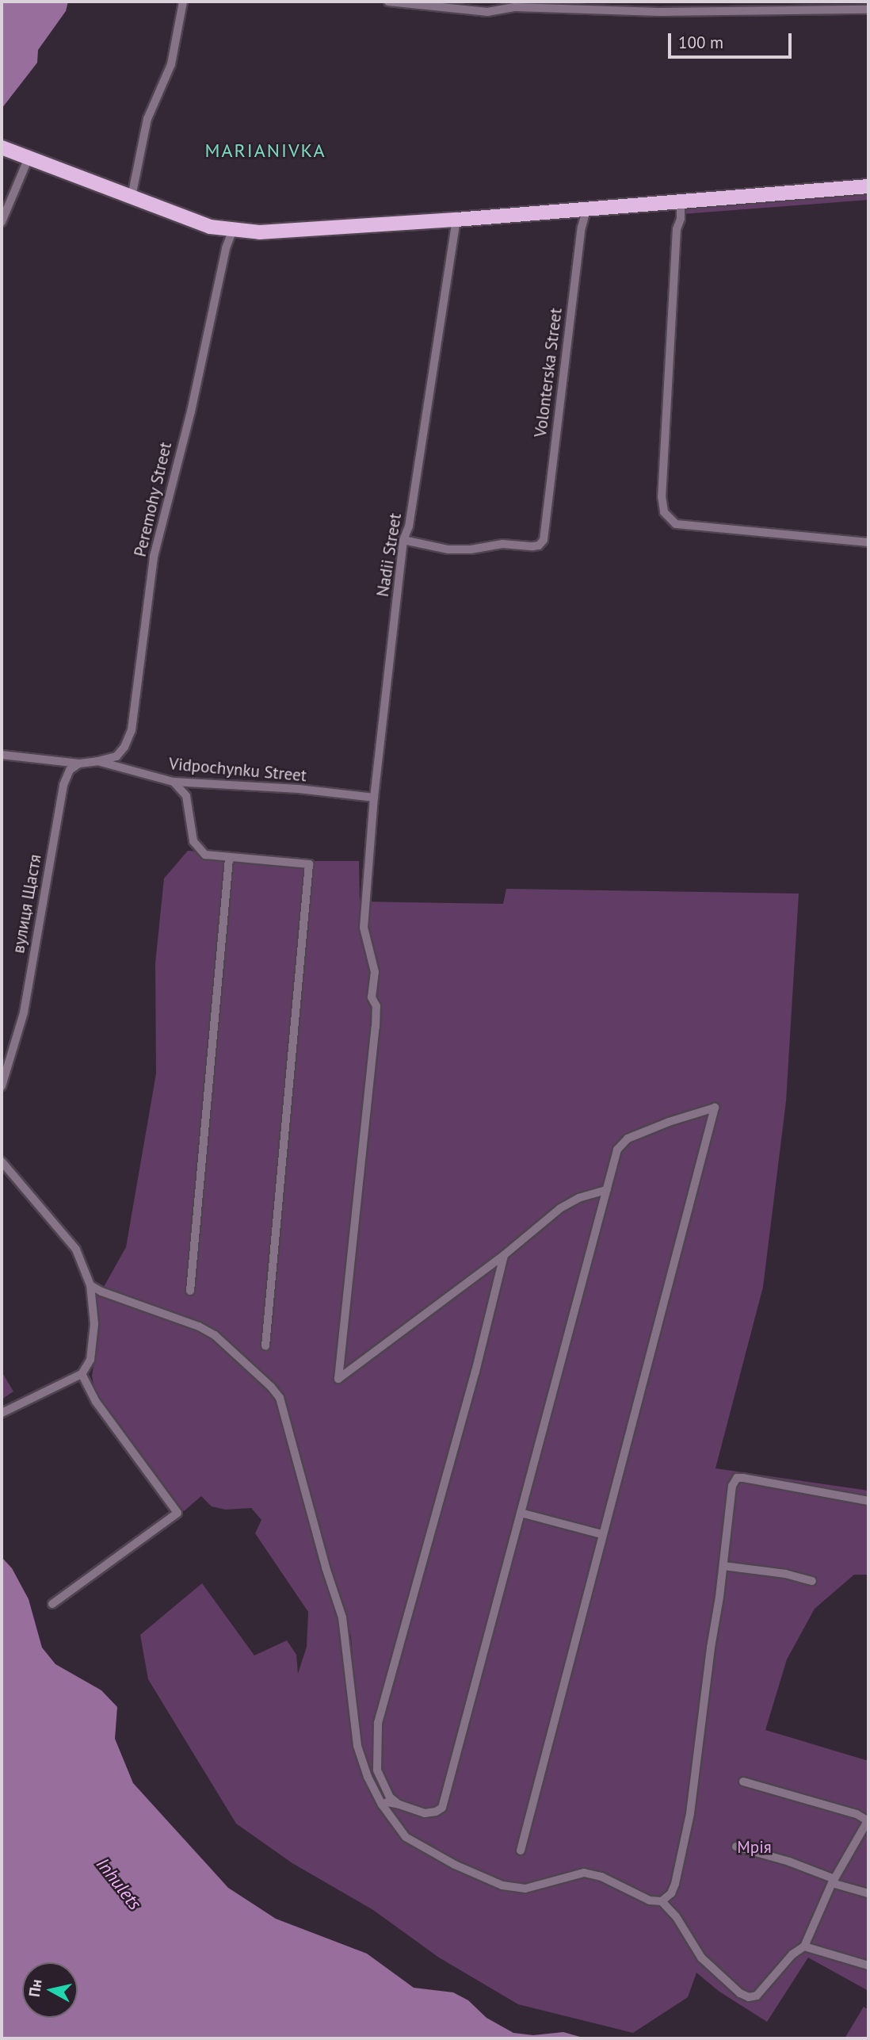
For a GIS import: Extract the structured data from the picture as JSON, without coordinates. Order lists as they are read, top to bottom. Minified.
{"streets":{"street":["Volonterska Street","Peremohy Street","Nadii Street","Vidpochynku Street","вулиця Щастя"]},"crossings":[["Volonterska Street","Nadii Street"],["Peremohy Street","Vidpochynku Street"],["Nadii Street","Vidpochynku Street"],["Vidpochynku Street","вулиця Щастя"]],"districts":["MARIANIVKA"],"water":["Inhulets"],"parks":["Мрія"],"scale_bar":"100 m","north":"left"}
